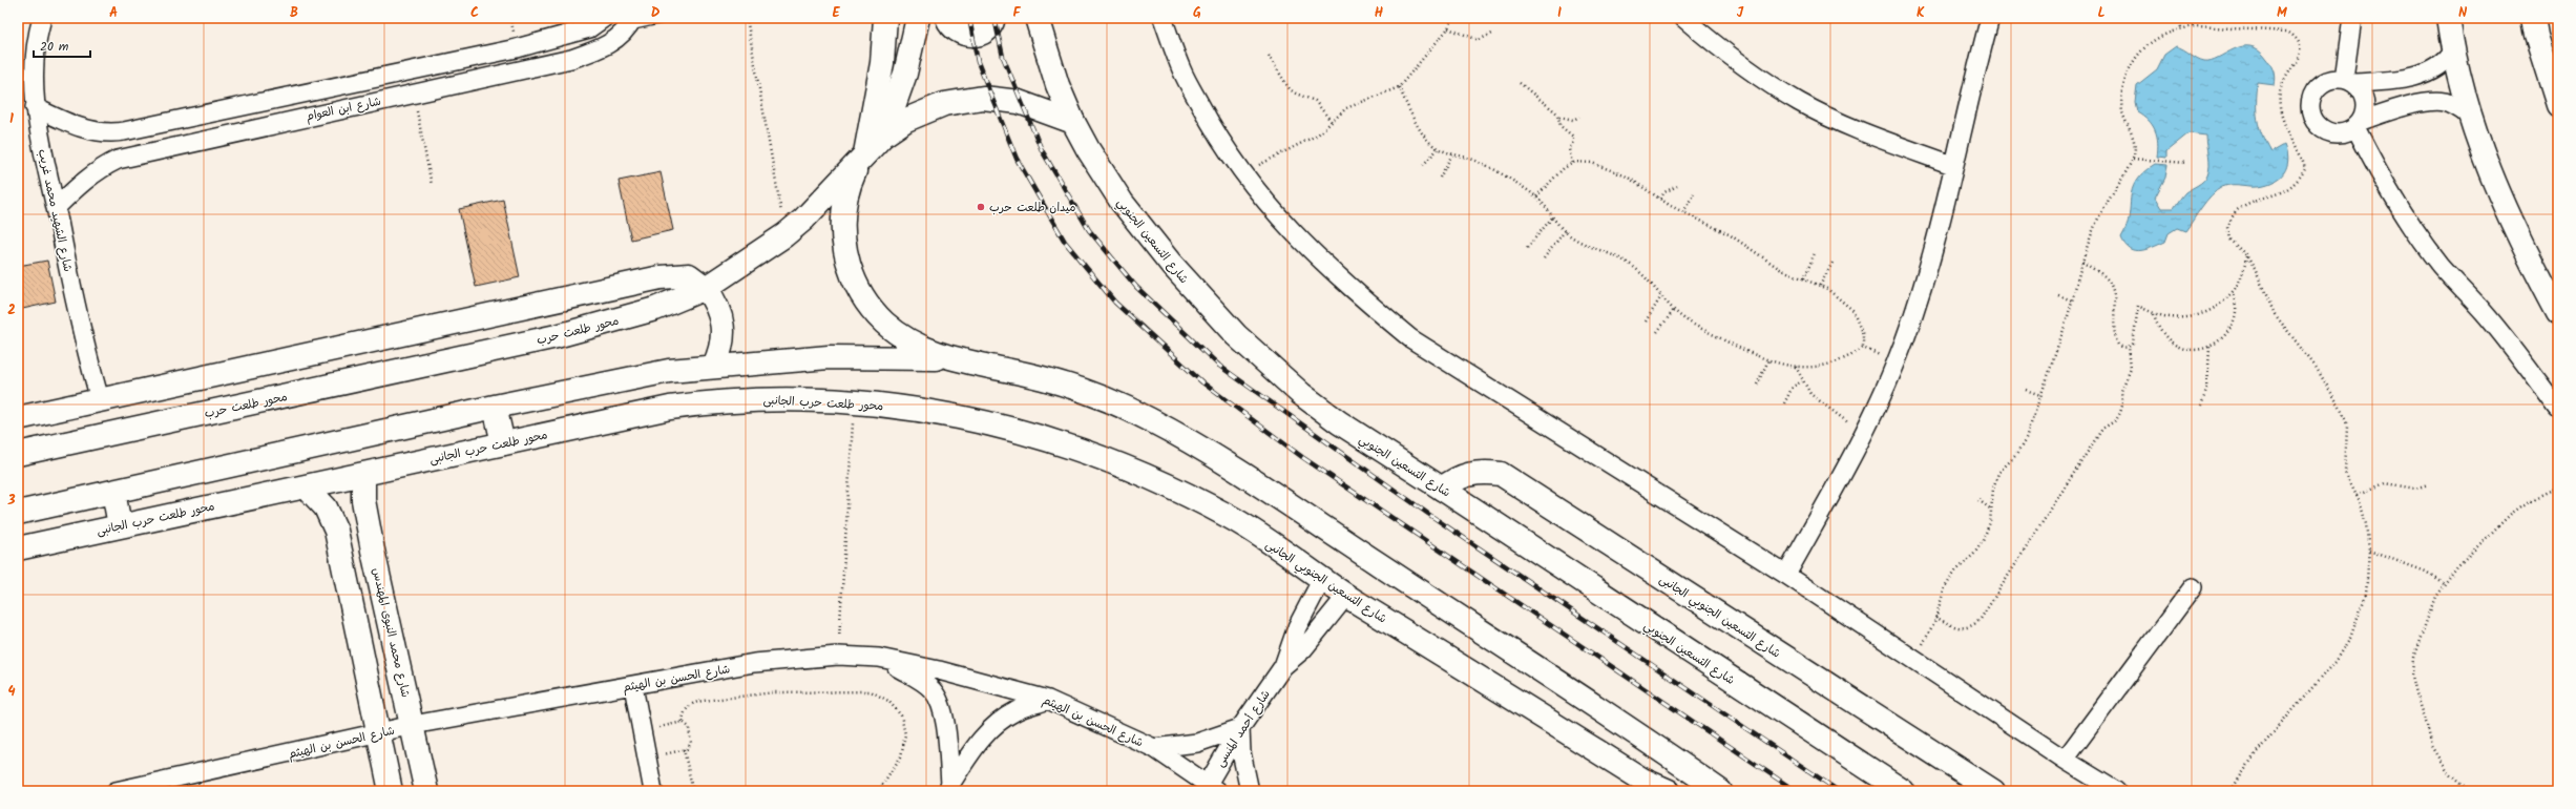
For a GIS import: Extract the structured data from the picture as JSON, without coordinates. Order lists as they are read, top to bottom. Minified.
{"streets":{"main road":["شارع التسعين الجنوبي","محور طلعت حرب","محور طلعت حرب الجانبى","شارع التسعين الجنوبي الجانبى","شارع محمد النبوى المهندس"],"street":["شارع ابن العوام","شارع الشهيد محمد غريب","شارع الحسن بن الهيثم","شارع أحمد المنسى"]},"crossings":[["شارع ابن العوام","شارع الشهيد محمد غريب"],["شارع التسعين الجنوبي","محور طلعت حرب"],["شارع التسعين الجنوبي","شارع التسعين الجنوبي الجانبى"],["محور طلعت حرب الجانبى","شارع التسعين الجنوبي الجانبى"],["محور طلعت حرب الجانبى","شارع محمد النبوى المهندس"],["شارع التسعين الجنوبي الجانبى","شارع أحمد المنسى"],["شارع محمد النبوى المهندس","شارع الحسن بن الهيثم"],["شارع الحسن بن الهيثم","شارع أحمد المنسى"]],"places":["ميدان طلعت حرب"],"scale_bar":"20 m","grid":{"columns":["A","B","C","D","E","F","G","H","I","J","K","L","M","N"],"rows":["1","2","3","4"]}}
